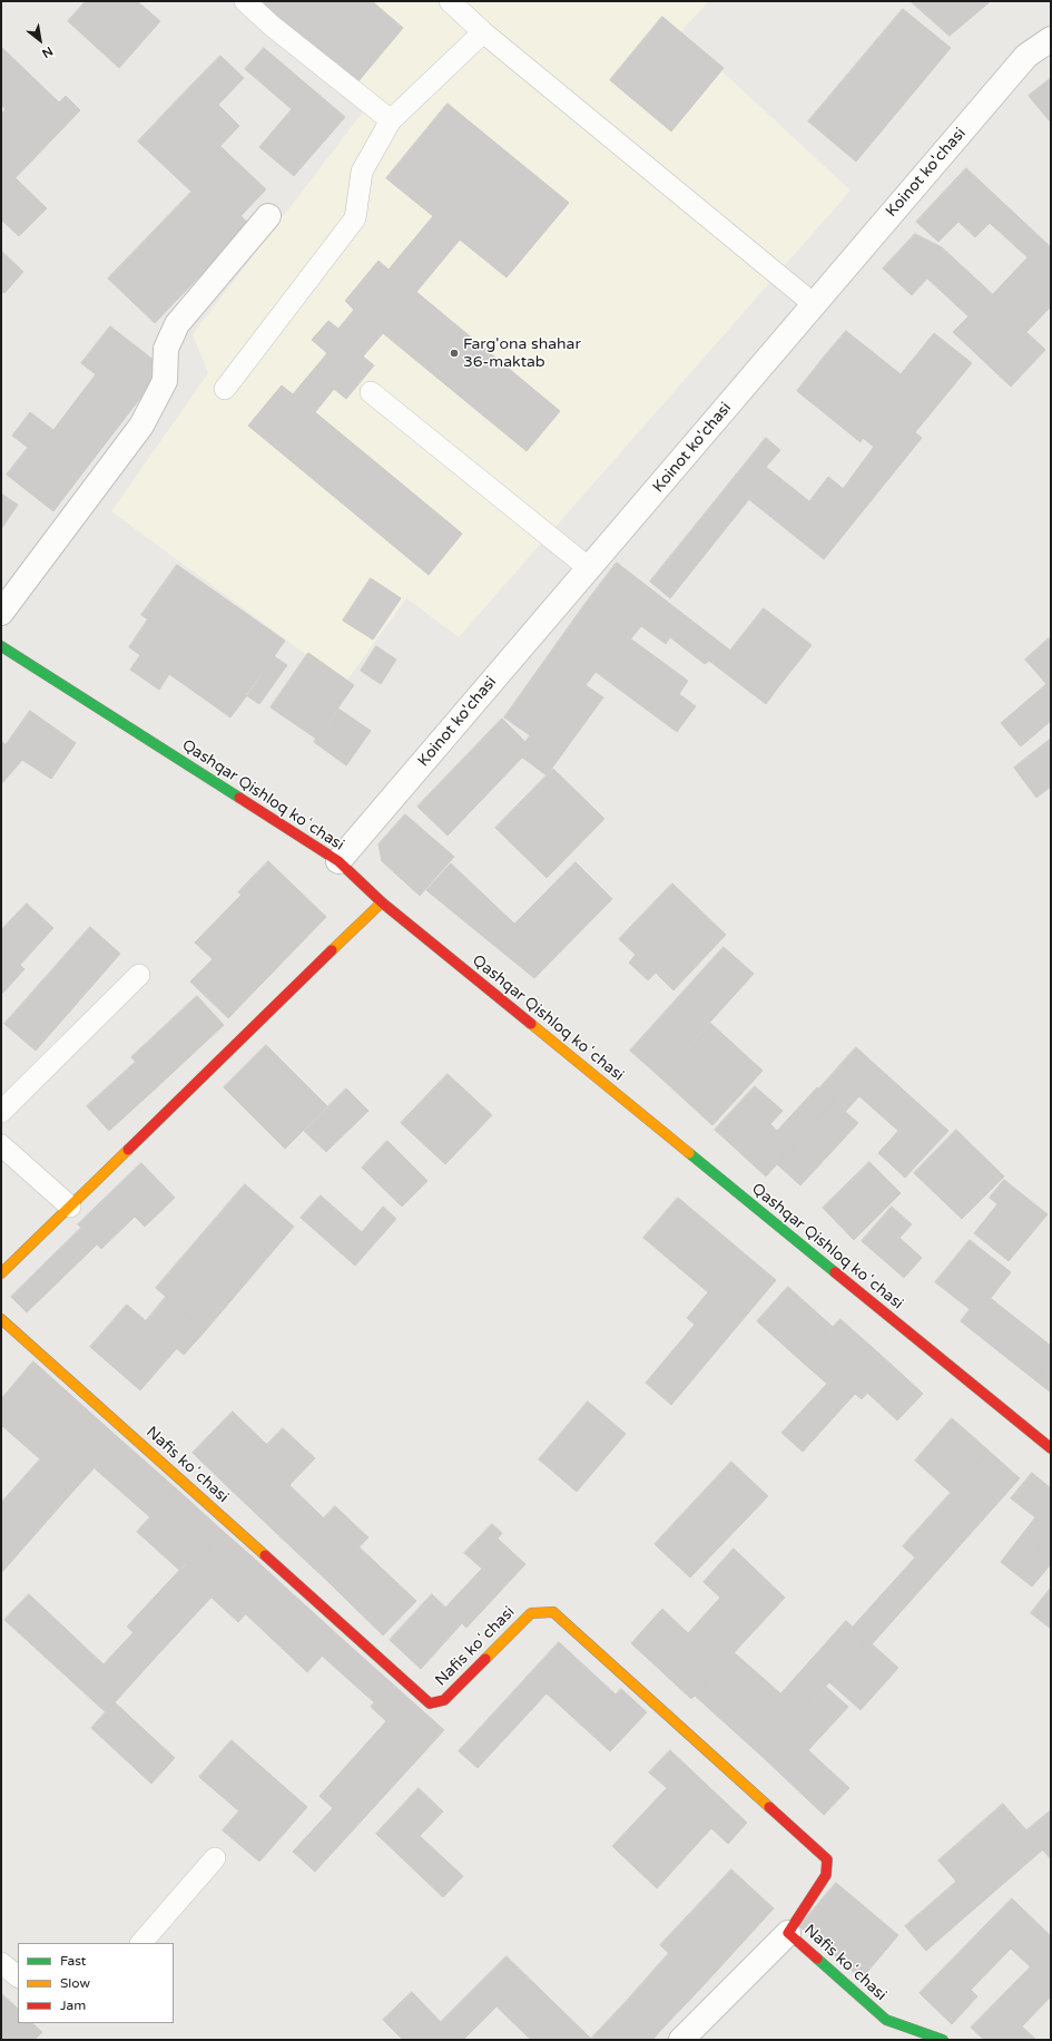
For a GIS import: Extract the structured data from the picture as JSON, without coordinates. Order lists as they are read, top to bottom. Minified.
{"streets":{"street":["Koinot ko'chasi","Qashqar Qishloq koʻchasi","Nafis koʻchasi"]},"crossings":[["Koinot ko'chasi","Qashqar Qishloq koʻchasi"]],"places":["Farg'ona shahar 36-maktab"],"legend":["Fast","Slow","Jam"],"north":"bottom right"}
